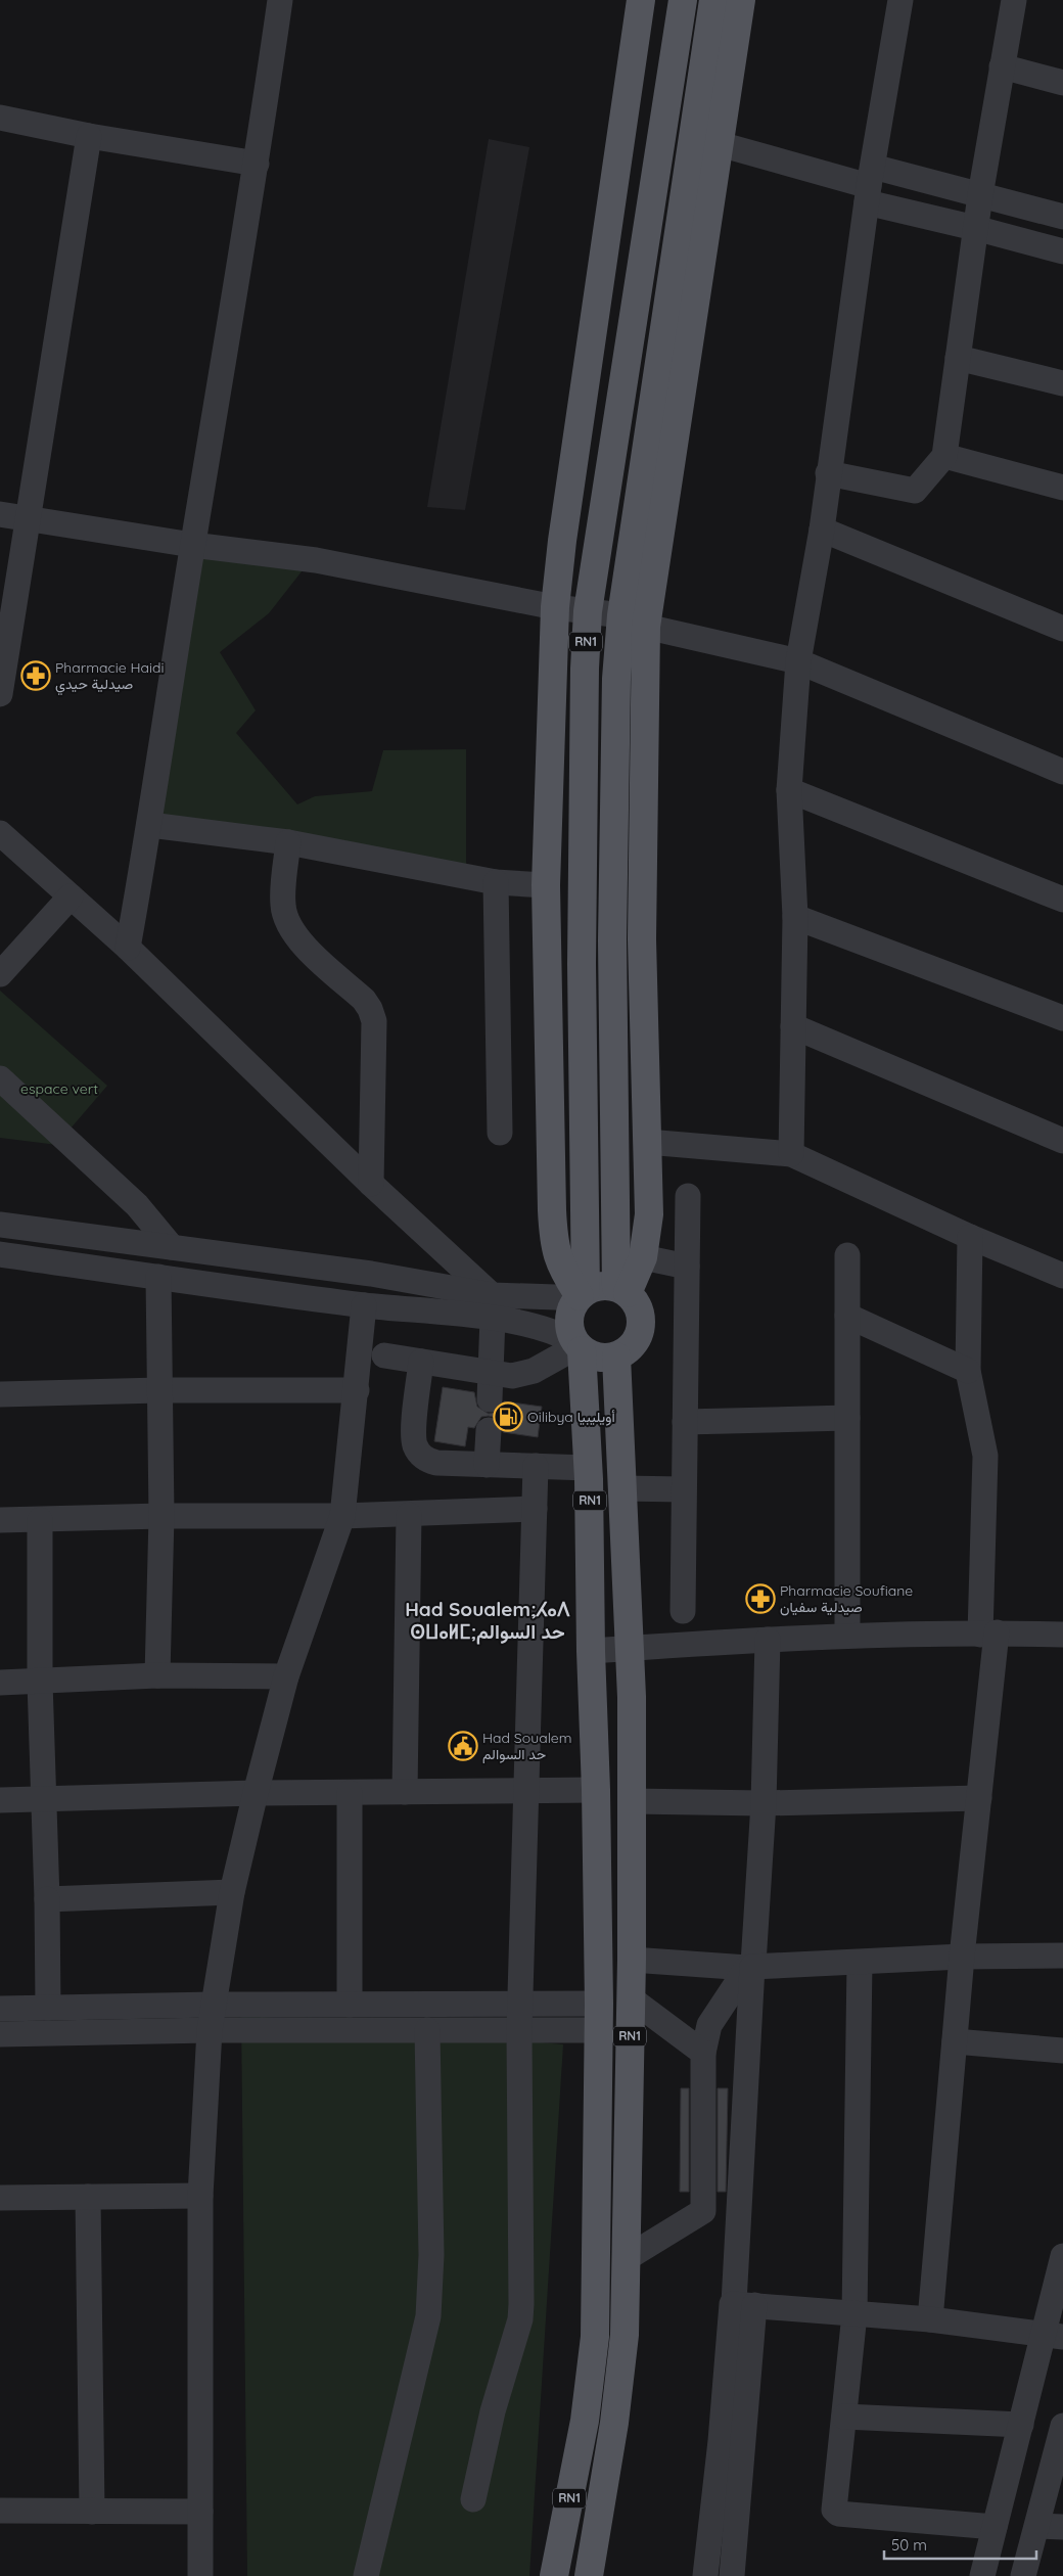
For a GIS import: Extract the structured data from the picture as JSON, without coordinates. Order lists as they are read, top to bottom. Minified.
{"streets":{"main road":["RN1"]},"districts":["Had Soualem;ⵃⴰⴷ ⵙⵡⴰⵍⵎ;حد السوالم"],"parks":["espace vert"],"places":{"pharmacy":["Pharmacie Haidi صيدلية حيدي","Pharmacie Soufiane صيدلية سفيان"],"fuel station":["Oilibya أويليبيا"],"public building":["Had Soualem حد السوالم"]},"scale_bar":"50 m"}
